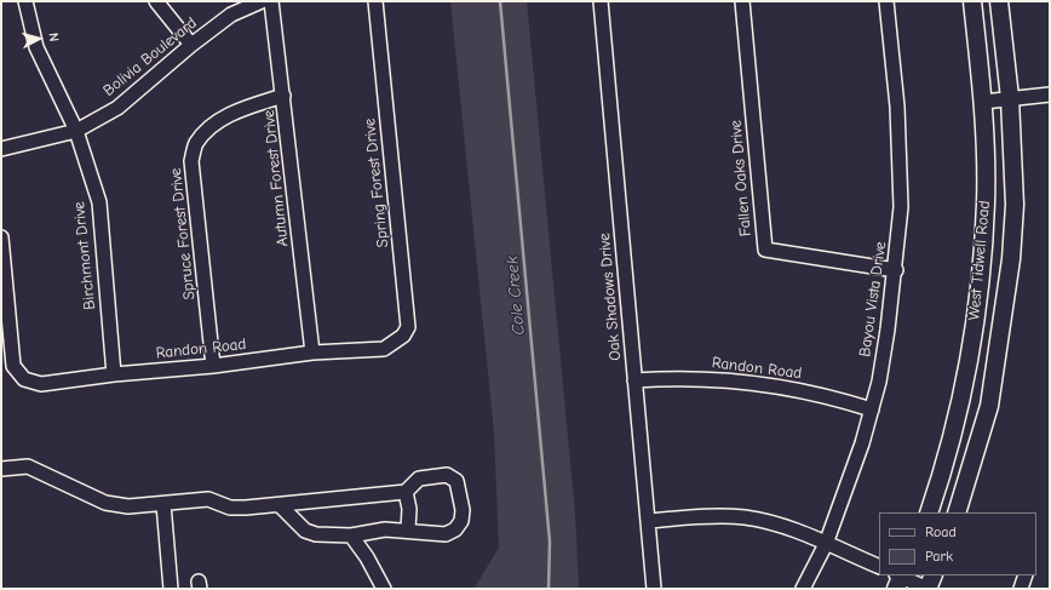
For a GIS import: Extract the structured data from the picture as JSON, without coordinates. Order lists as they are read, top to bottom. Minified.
{"streets":{"main road":["West Tidwell Road"],"street":["Bolivia Boulevard","Autumn Forest Drive","Fallen Oaks Drive","Spring Forest Drive","Spruce Forest Drive","Birchmont Drive","Oak Shadows Drive","Bayou Vista Drive","Randon Road"]},"crossings":[["Bolivia Boulevard","Birchmont Drive"],["Autumn Forest Drive","Spruce Forest Drive"],["Autumn Forest Drive","Randon Road"],["Fallen Oaks Drive","Bayou Vista Drive"],["Spring Forest Drive","Randon Road"],["Spruce Forest Drive","Randon Road"],["Birchmont Drive","Randon Road"],["Oak Shadows Drive","Randon Road"],["Bayou Vista Drive","Randon Road"]],"water":["Cole Creek"],"legend":["Road","Park"],"north":"right"}
